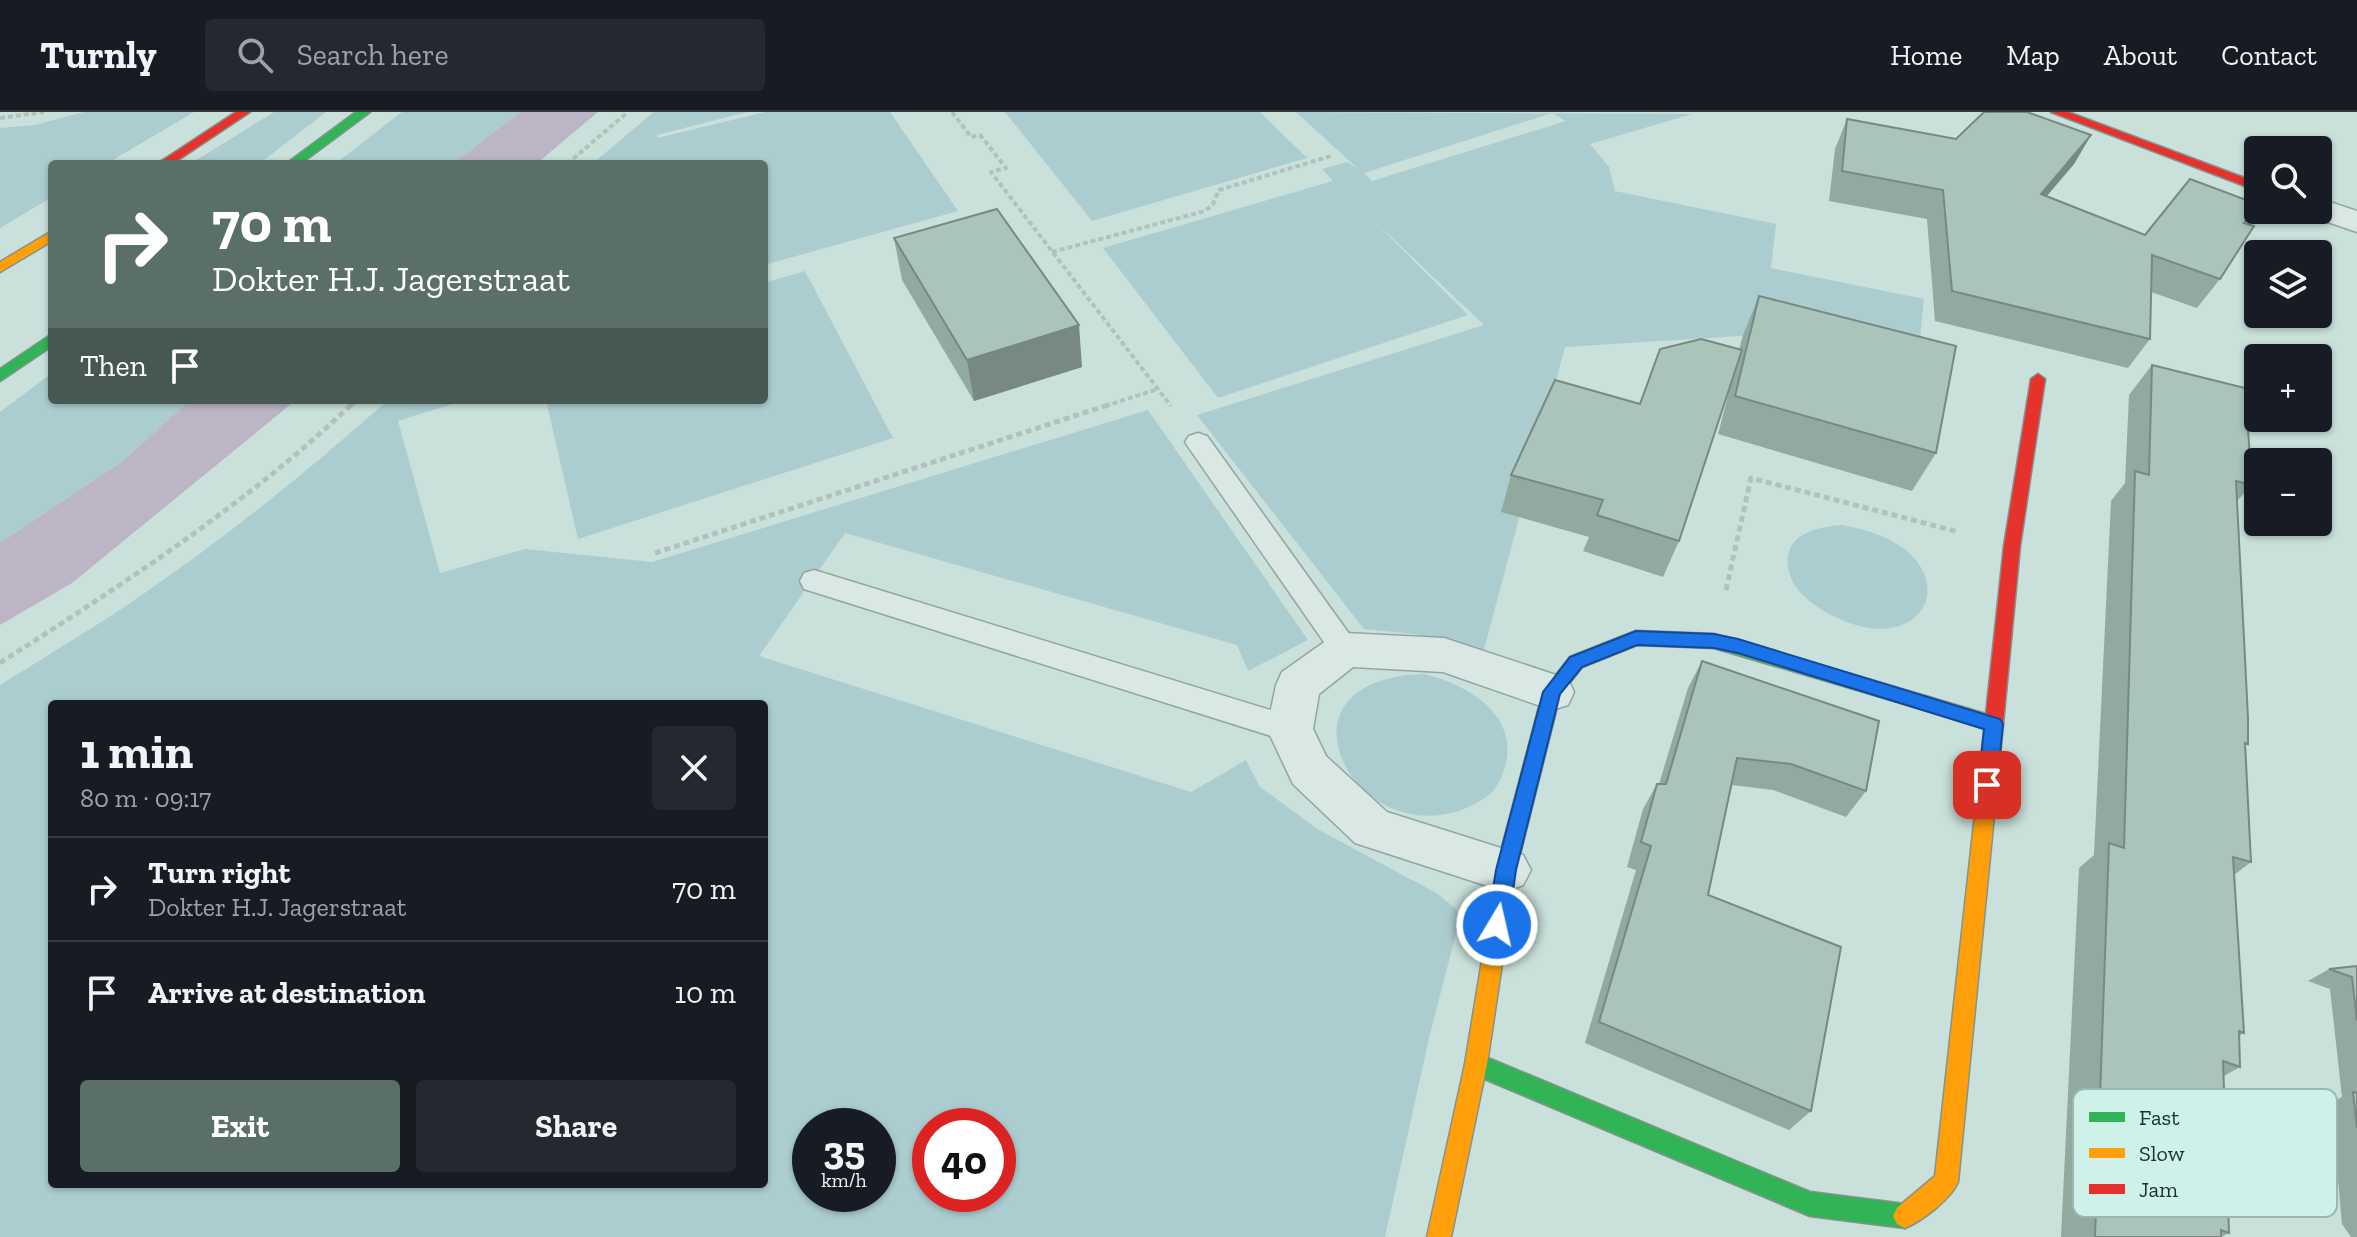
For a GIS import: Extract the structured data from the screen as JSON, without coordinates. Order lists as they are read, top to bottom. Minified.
{"legend":["Fast","Slow","Jam"],"page":{"header":"Turnly","search":"Search here","nav":["Home","Map","About","Contact"],"map_buttons":["+","−"],"turn":["70 m","Dokter H.J. Jagerstraat"],"then":"Then","heading":["1 min","80 m · 09:17"],"list":[{"name":"Turn right","note":"Dokter H.J. Jagerstraat","value":"70 m"},{"name":"Arrive at destination","value":"10 m"}],"buttons":["Exit","Share"],"speed":"35 km/h","limit":"40"}}
